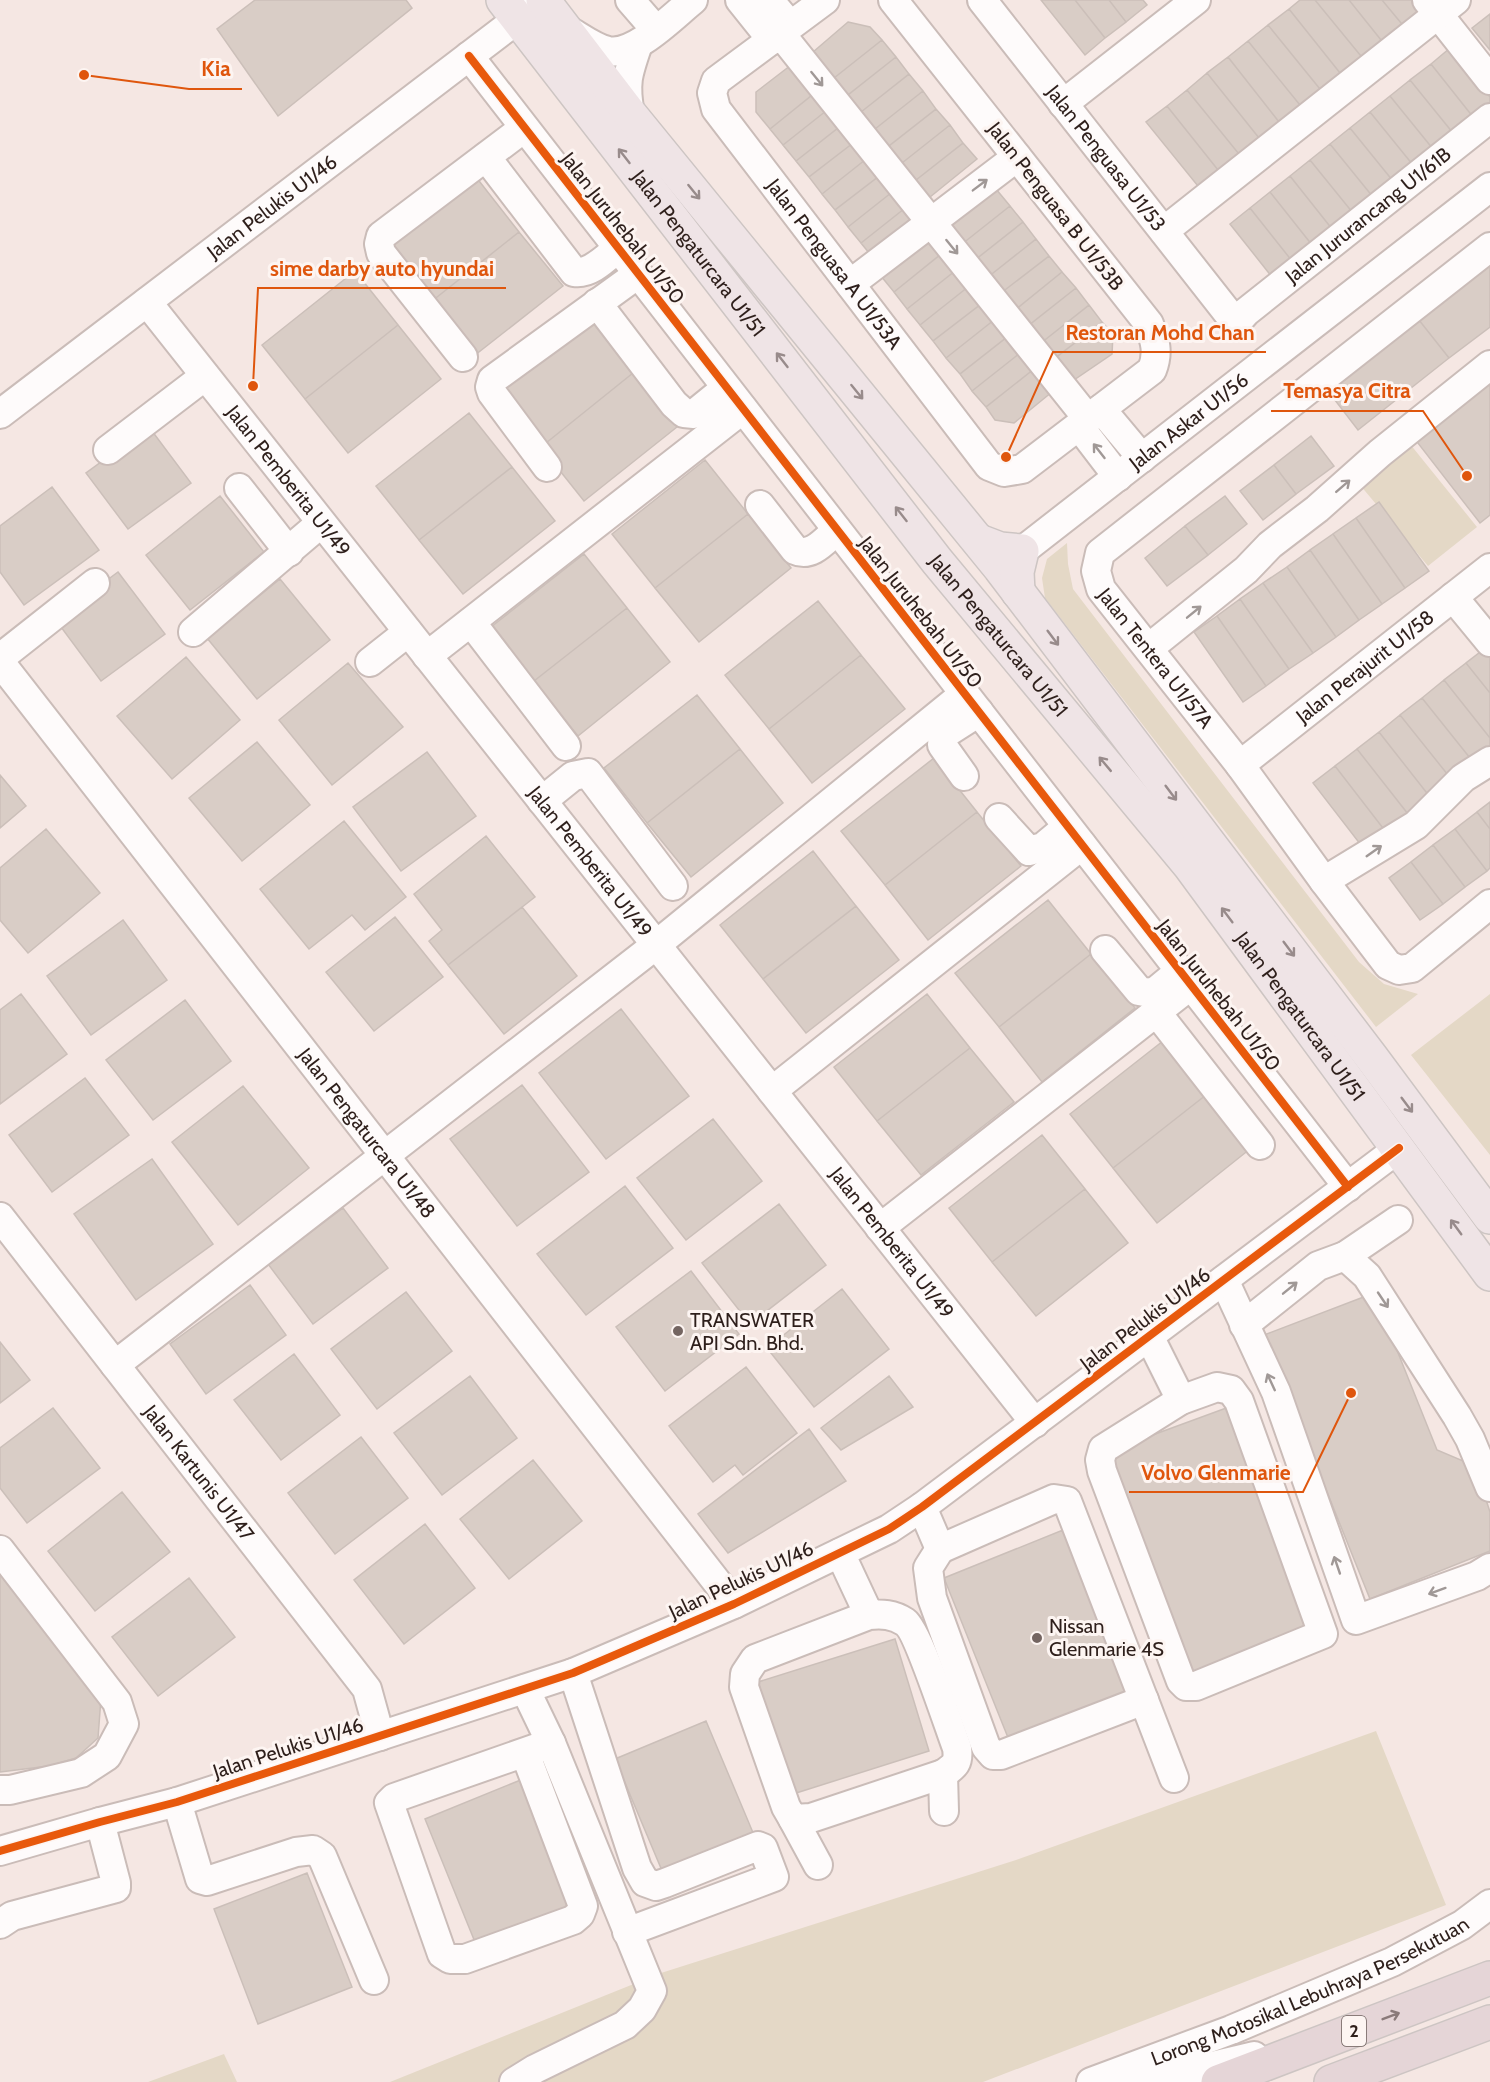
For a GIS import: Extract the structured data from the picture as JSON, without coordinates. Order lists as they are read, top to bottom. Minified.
{"streets":{"highway":["2"],"main road":["Jalan Pengaturcara U1/51"],"street":["Jalan Penguasa U1/53","Jalan Penguasa B U1/53B","Jalan Pelukis U1/46","Jalan Jururancang U1/61B","Jalan Juruhebah U1/50","Jalan Penguasa A U1/53A","Jalan Askar U1/56","Jalan Pemberita U1/49","Jalan Tentera U1/57A","Jalan Perajurit U1/58","Jalan Pengaturcara U1/48","Jalan Kartunis U1/47","Lorong Motosikal Lebuhraya Persekutuan"]},"crossings":[["Jalan Penguasa U1/53","Jalan Jururancang U1/61B"],["Jalan Penguasa B U1/53B","Jalan Penguasa A U1/53A"],["Jalan Pelukis U1/46","Jalan Juruhebah U1/50"],["Jalan Pelukis U1/46","Jalan Pengaturcara U1/51"],["Jalan Pelukis U1/46","Jalan Pemberita U1/49"],["Jalan Pelukis U1/46","Jalan Pengaturcara U1/48"],["Jalan Pelukis U1/46","Jalan Kartunis U1/47"],["Jalan Pengaturcara U1/51","Jalan Askar U1/56"],["Jalan Tentera U1/57A","Jalan Perajurit U1/58"],["Lorong Motosikal Lebuhraya Persekutuan","2"]],"places":["Kia","sime darby auto hyundai","Restoran Mohd Chan","Temasya Citra","TRANSWATER API Sdn. Bhd.","Volvo Glenmarie","Nissan Glenmarie 4S"]}
